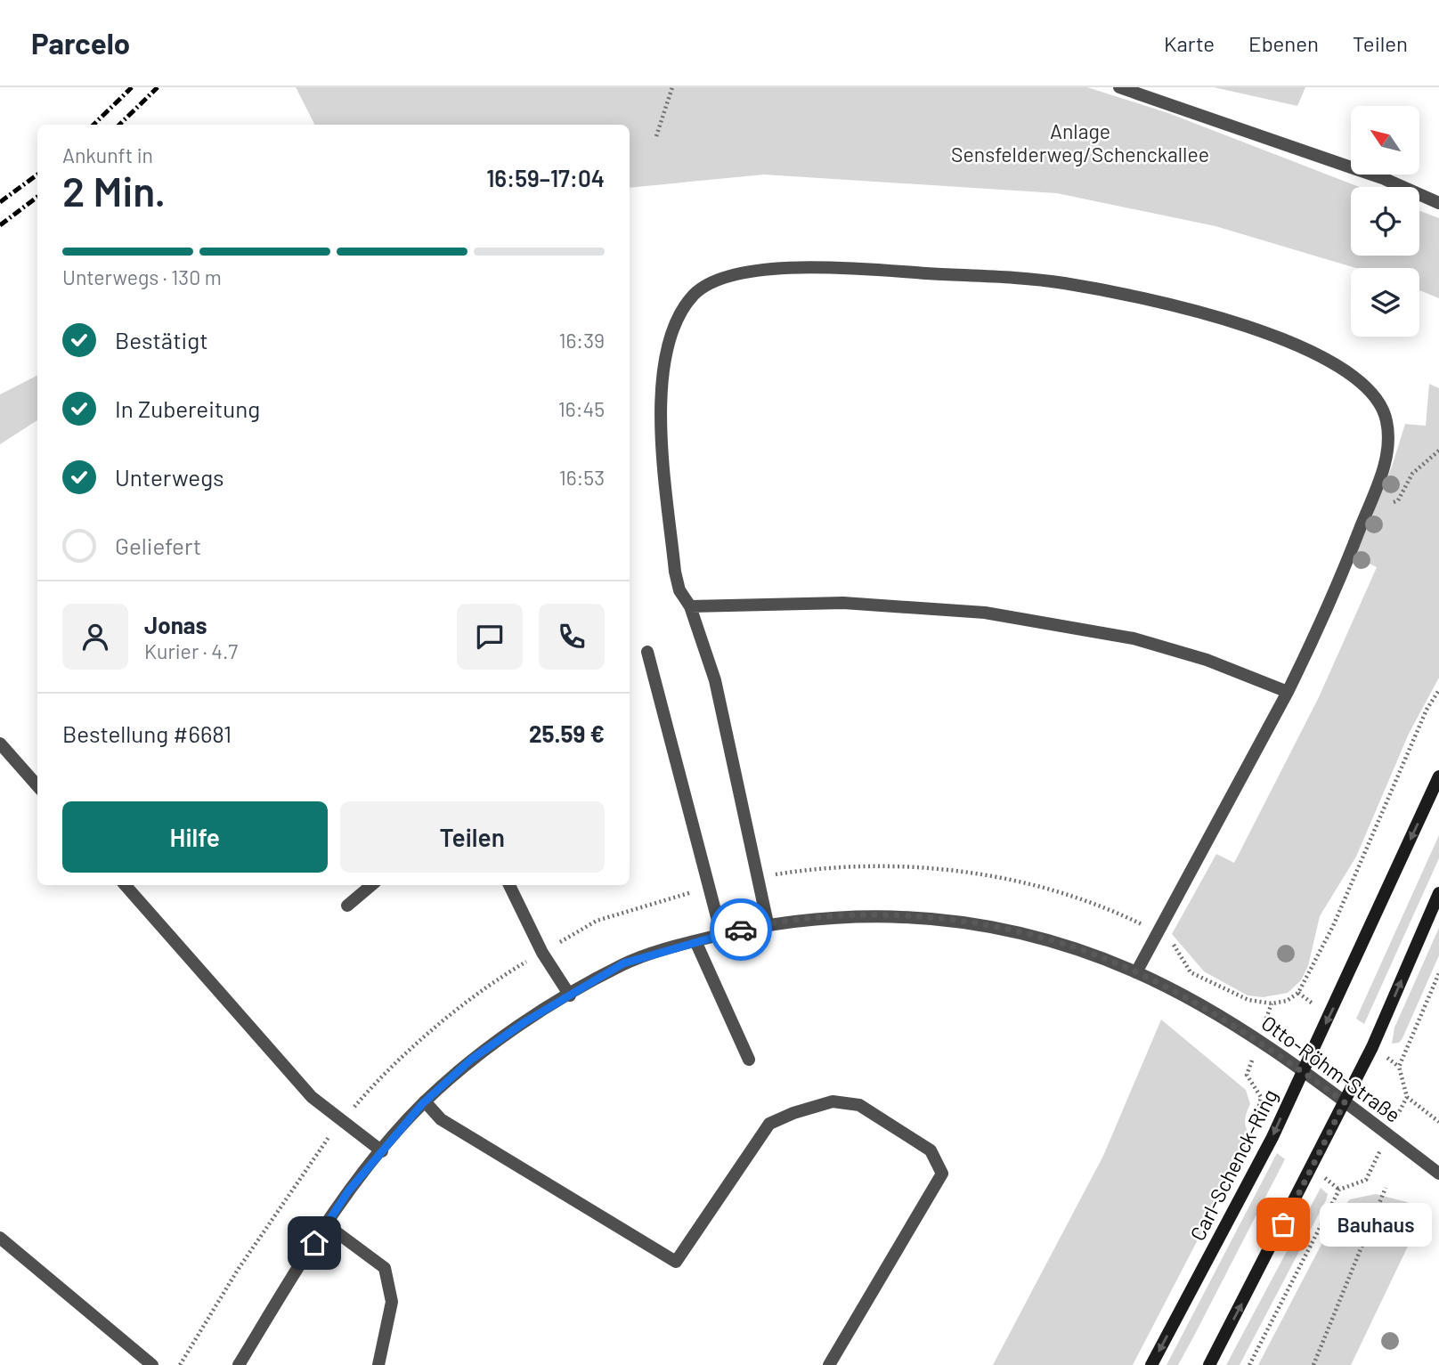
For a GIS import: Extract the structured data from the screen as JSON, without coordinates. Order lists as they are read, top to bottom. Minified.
{"streets":{"main road":["Carl-Schenck-Ring"],"street":["Otto-Röhm-Straße"]},"crossings":[["Otto-Röhm-Straße","Carl-Schenck-Ring"]],"parks":["Anlage Sensfelderweg/Schenckallee"],"places":["Bauhaus"],"north":"top left","page":{"header":"Parcelo","nav":["Karte","Ebenen","Teilen"],"heading":["2 Min.","Ankunft in","16:59–17:04"],"panel":["Jonas","Kurier · 4.7","Bestellung #6681","25.59 €"],"bar":"Unterwegs · 130 m","list":[["Bestätigt","16:39"],["In Zubereitung","16:45"],["Unterwegs","16:53"],"Geliefert"],"buttons":["Hilfe","Teilen"],"bubble":"Bauhaus"}}
